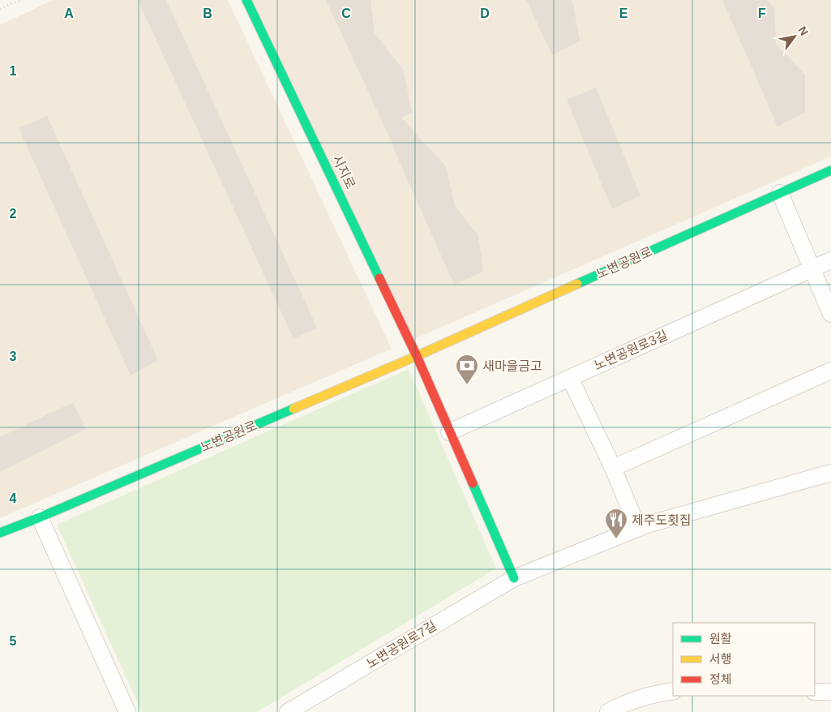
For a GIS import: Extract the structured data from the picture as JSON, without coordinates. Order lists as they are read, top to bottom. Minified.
{"streets":{"street":["시지로","노변공원로","노변공원로3길","노변공원로7길"]},"crossings":[["시지로","노변공원로"]],"places":{"bank":["새마을금고"],"restaurant":["제주도횟집"]},"legend":["원활","서행","정체"],"north":"top right","grid":{"columns":["A","B","C","D","E","F"],"rows":["1","2","3","4","5"]}}
